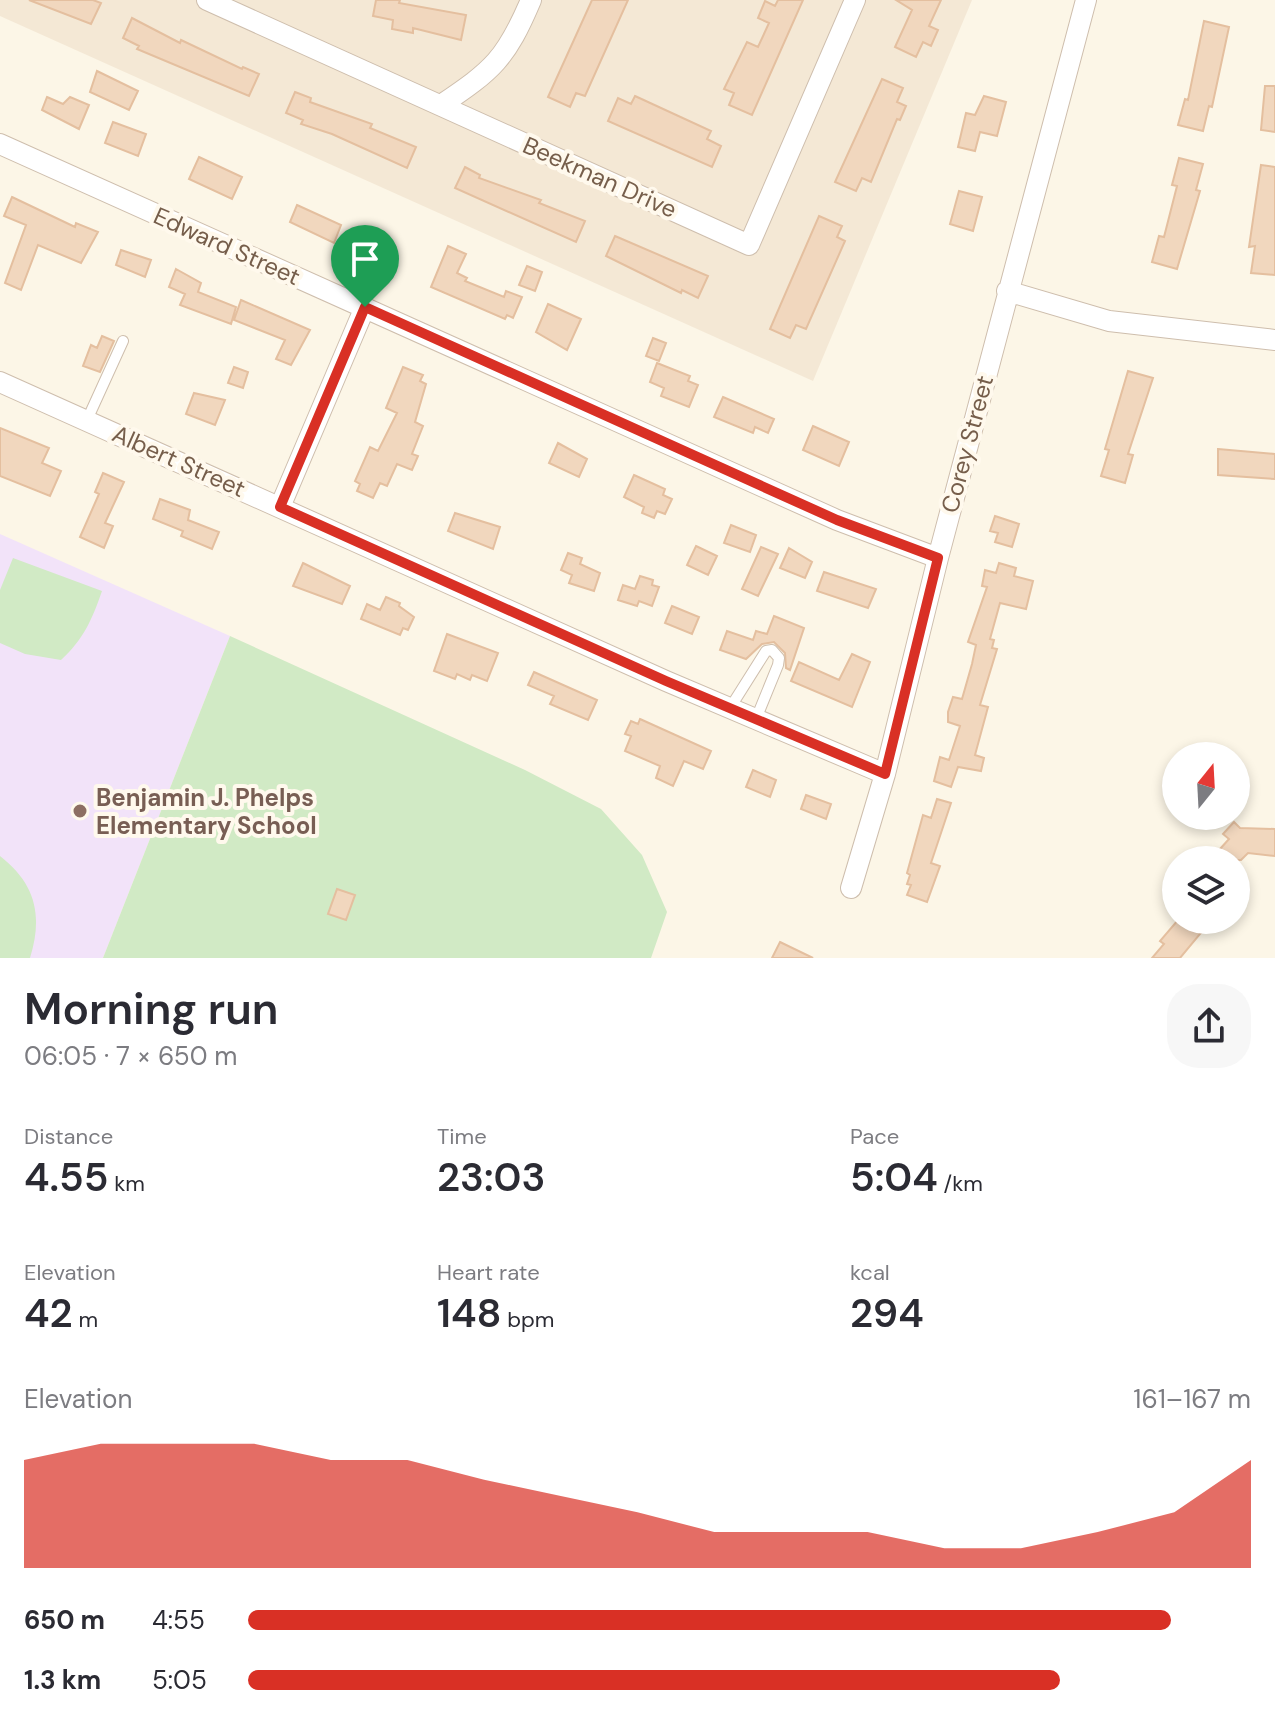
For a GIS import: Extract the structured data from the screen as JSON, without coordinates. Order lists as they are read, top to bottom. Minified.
{"streets":{"street":["Beekman Drive","Edward Street","Corey Street","Albert Street"]},"crossings":[["Edward Street","Corey Street"],["Corey Street","Albert Street"]],"places":["Benjamin J. Phelps Elementary School"],"north":"top","page":{"heading":["Morning run","06:05 · 7 × 650 m"],"stats":[["Distance","4.55 km"],["Time","23:03"],["Pace","5:04 /km"],["Elevation","42 m"],["Heart rate","148 bpm"],["kcal","294"]],"chart":["Elevation","161–167 m"],"list":[{"name":"650 m","note":"4:55"},{"name":"1.3 km","note":"5:05"}]}}
